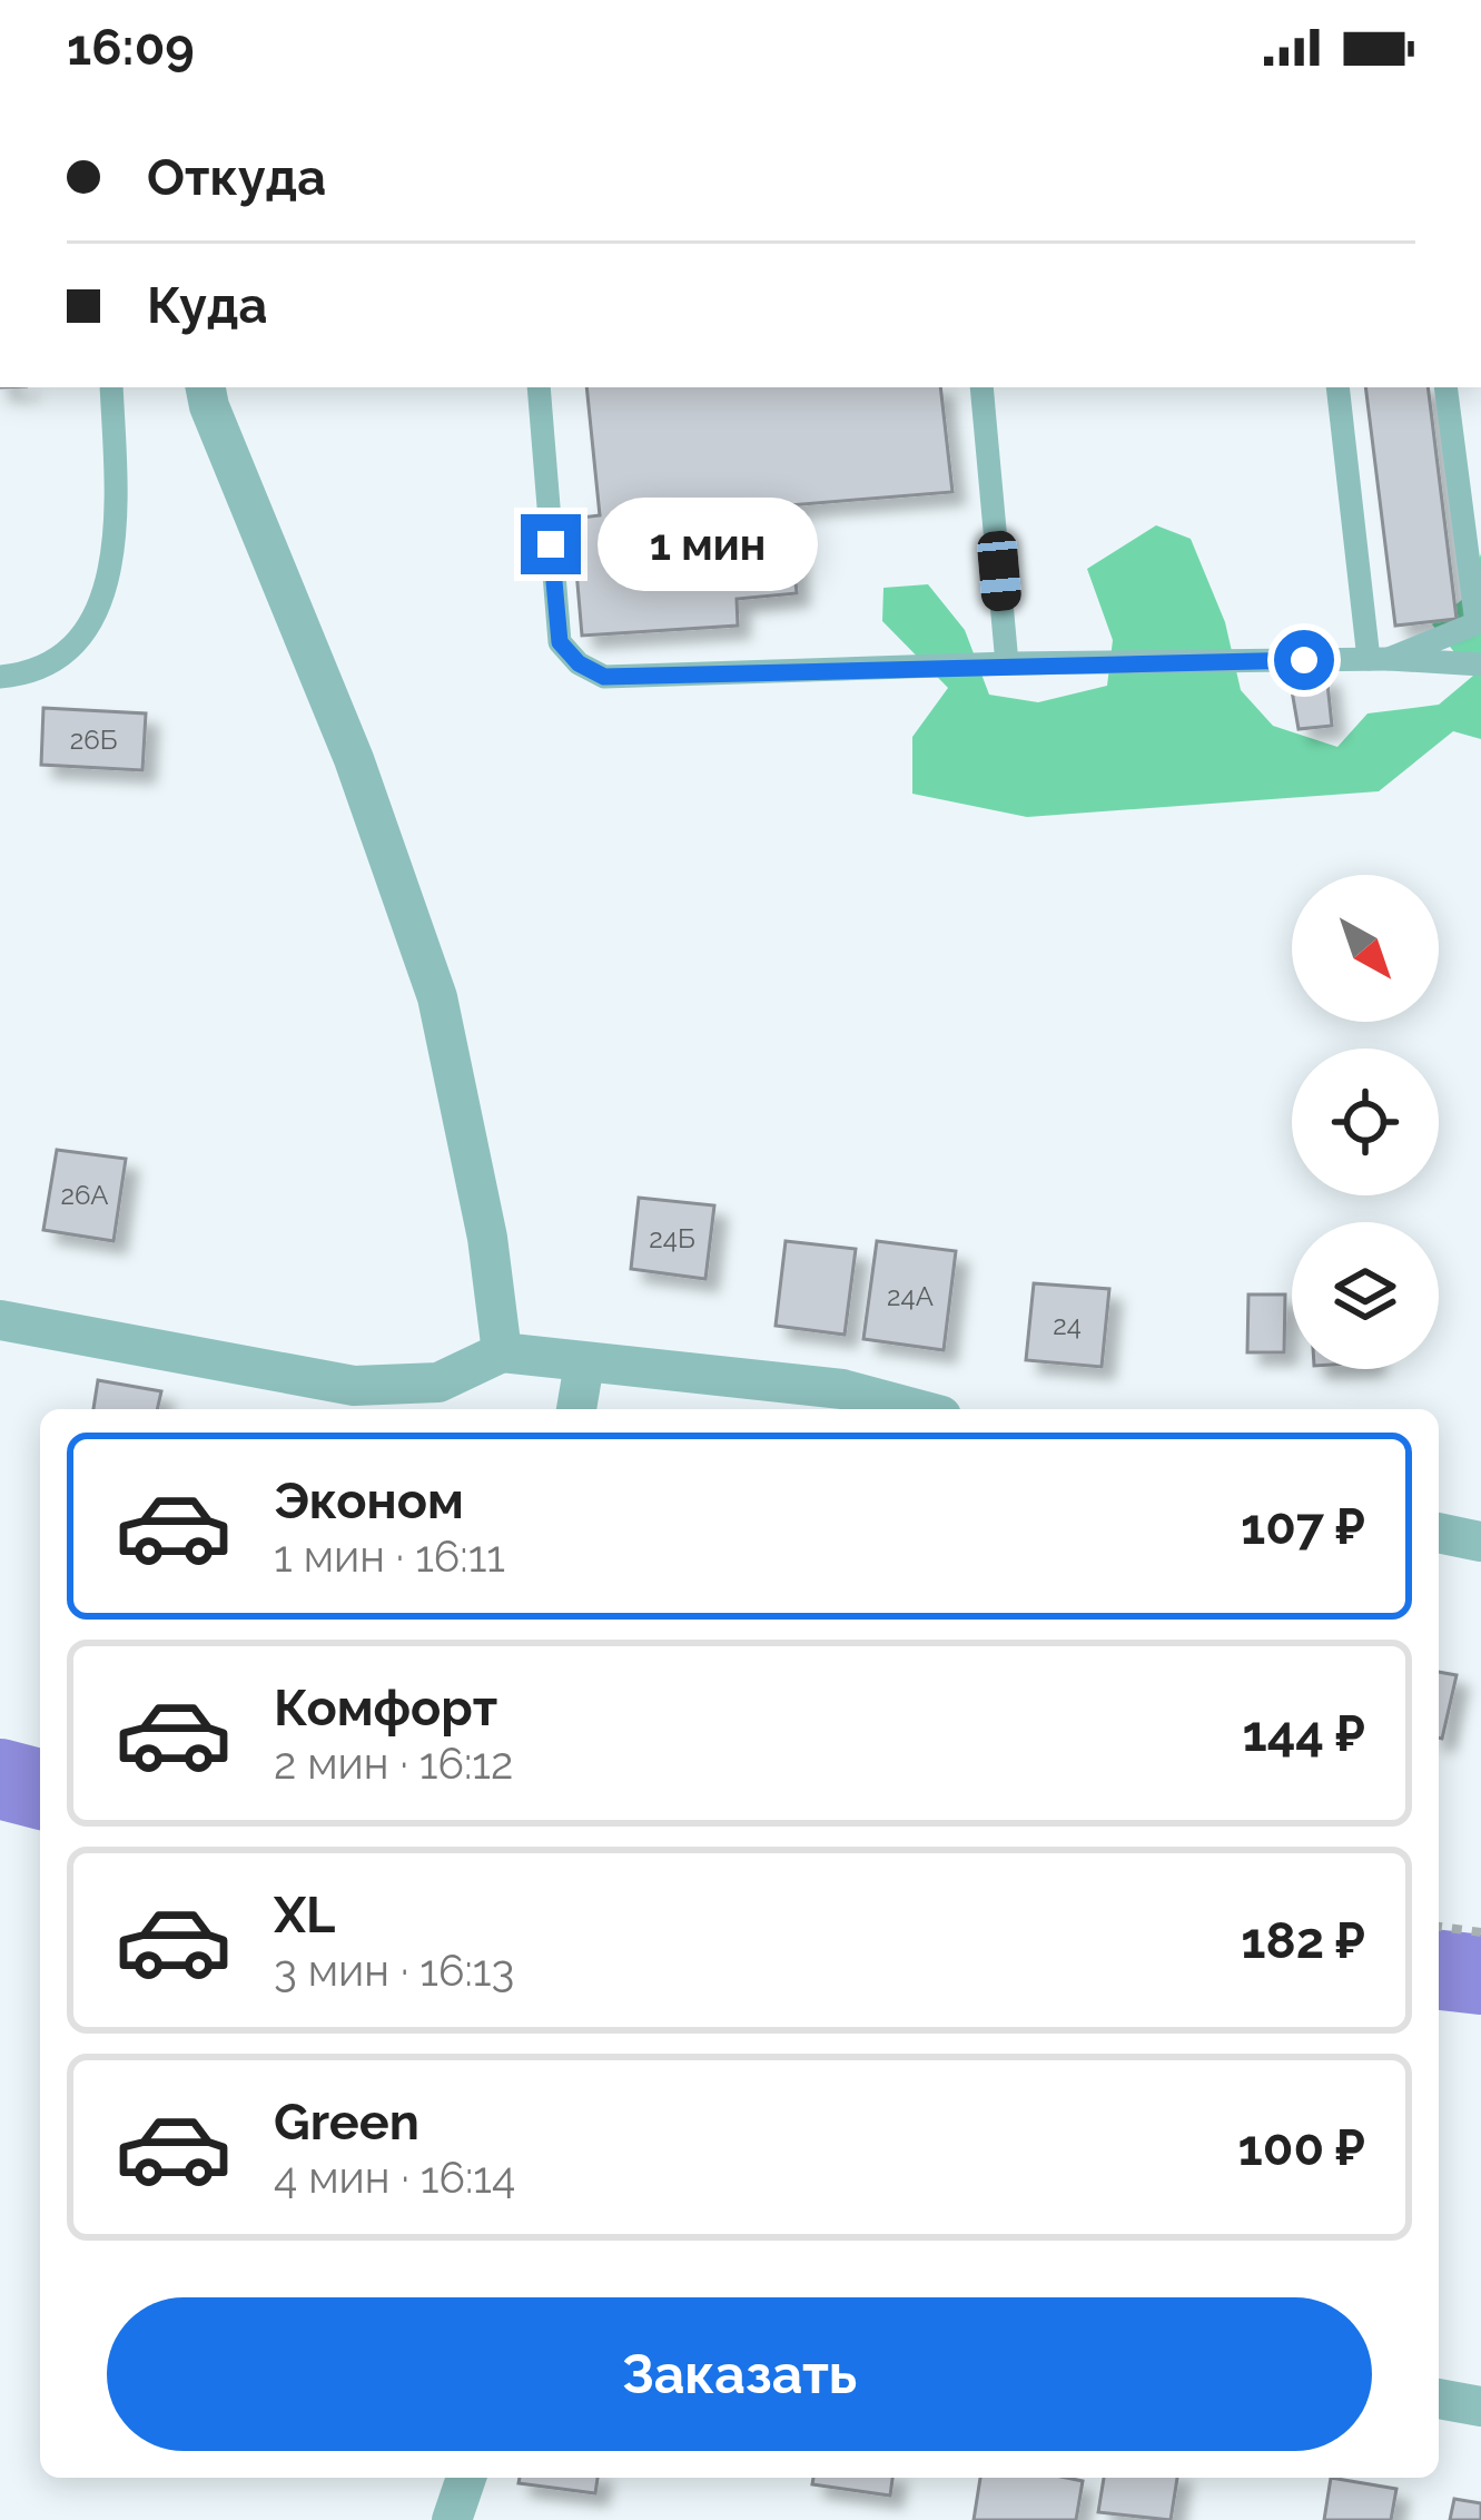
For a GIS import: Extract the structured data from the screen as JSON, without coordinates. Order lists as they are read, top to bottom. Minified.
{"house_numbers":["26Б","26А","24Б","24А","24"],"north":"bottom right","page":{"status":"16:09","banner":["Откуда","Куда"],"bubble":"1 мин","list":[{"name":"Эконом","note":"1 мин · 16:11","value":"107 ₽"},{"name":"Комфорт","note":"2 мин · 16:12","value":"144 ₽"},{"name":"XL","note":"3 мин · 16:13","value":"182 ₽"},{"name":"Green","note":"4 мин · 16:14","value":"100 ₽"}],"buttons":"Заказать"}}
